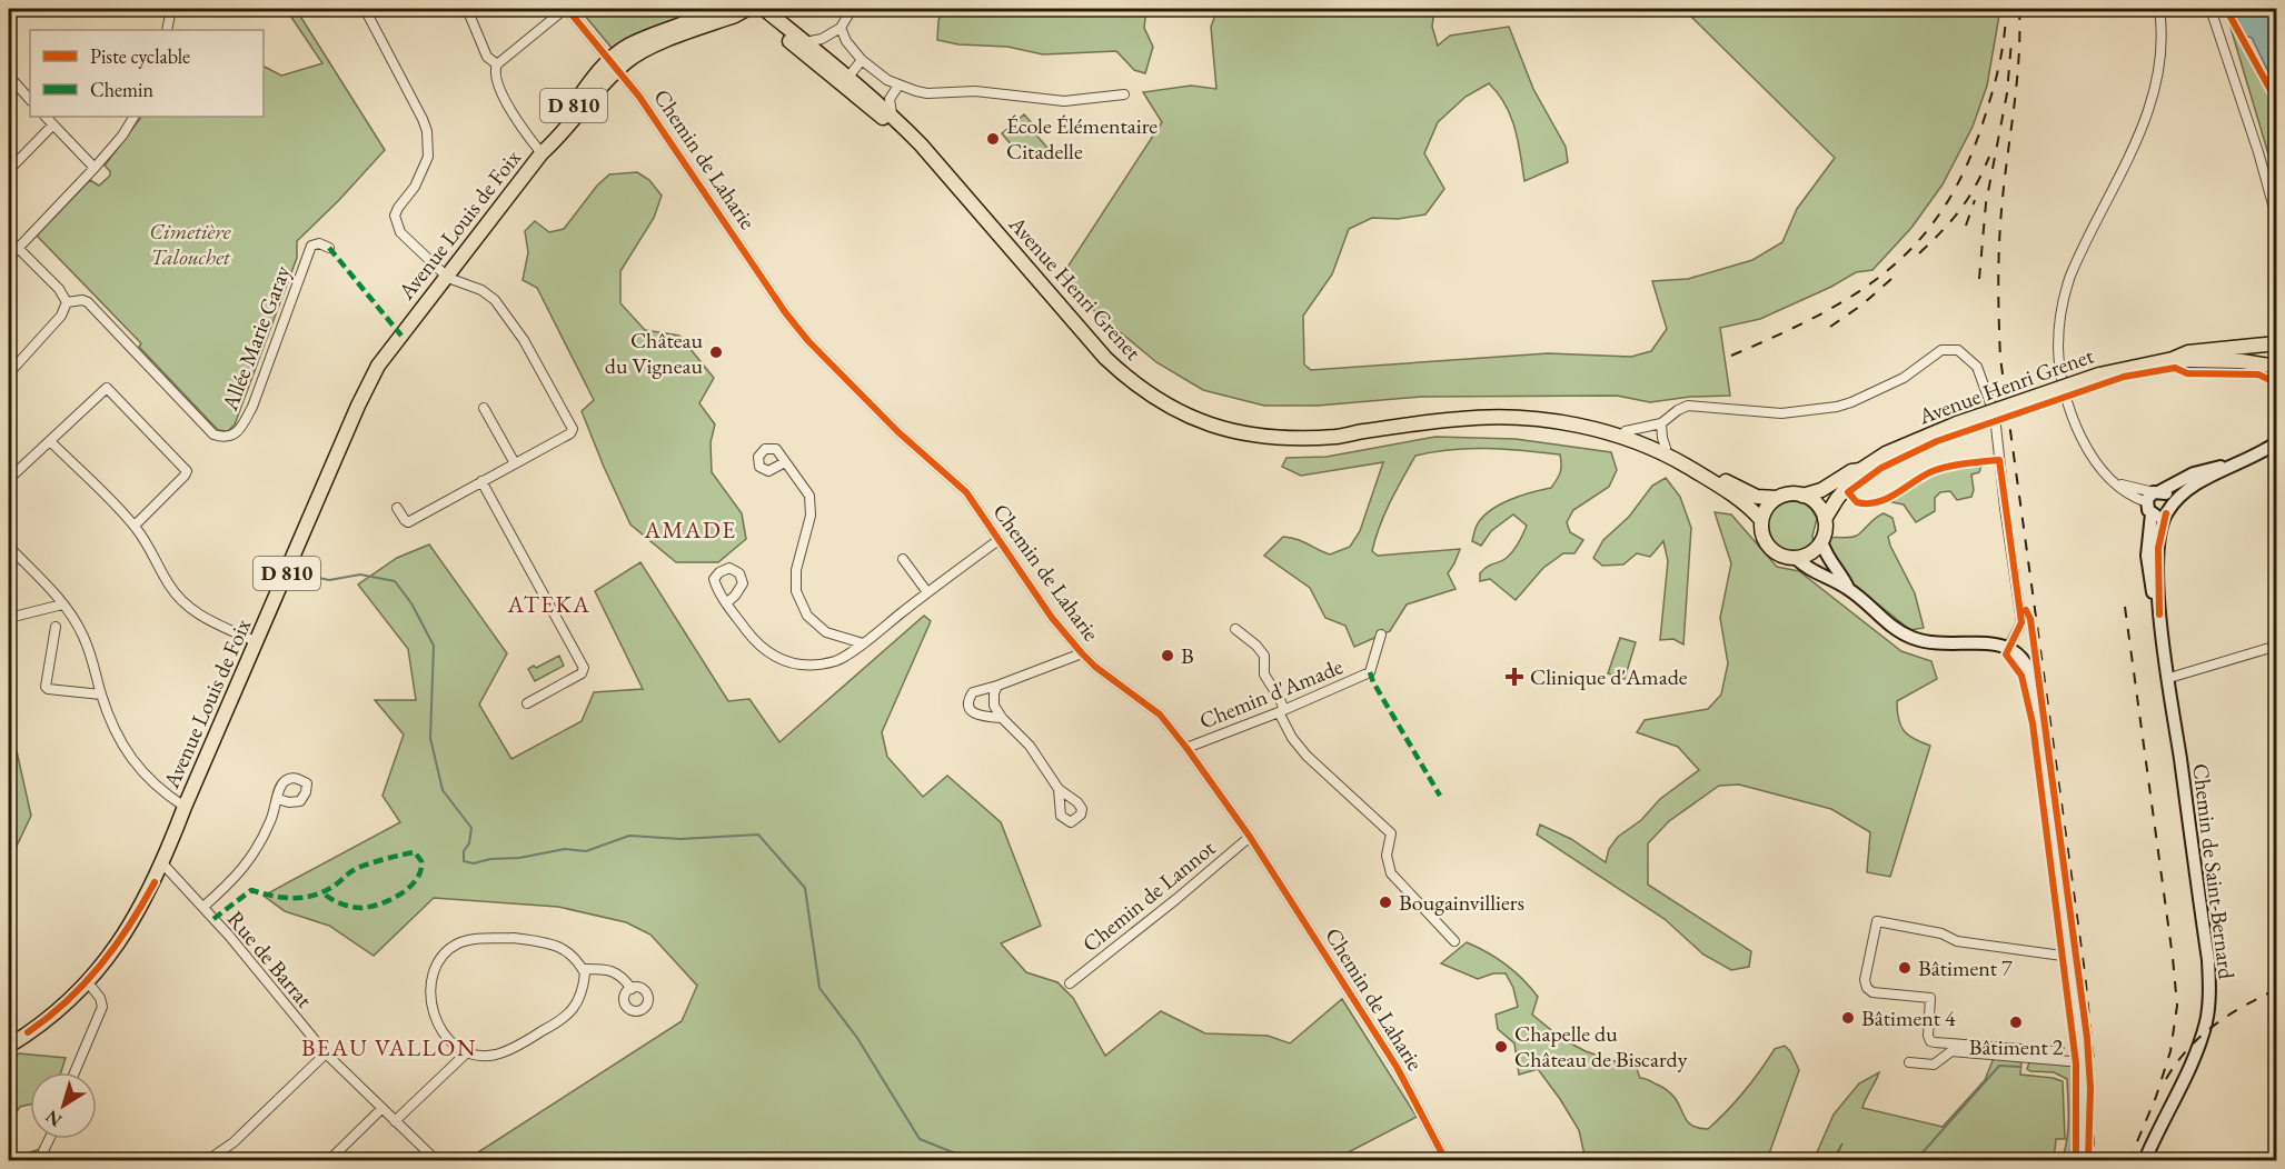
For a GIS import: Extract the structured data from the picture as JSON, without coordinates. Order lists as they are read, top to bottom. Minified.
{"streets":{"main road":["D 810","Avenue Louis de Foix","Avenue Henri Grenet","Chemin de Saint-Bernard"],"street":["Chemin de Laharie","Allée Marie Garay","Chemin d'Amade","Chemin de Lannot","Rue de Barrat"]},"crossings":[["Chemin de Laharie","Avenue Louis de Foix"],["Chemin de Laharie","Chemin d'Amade"],["Chemin de Laharie","Chemin de Lannot"],["Avenue Louis de Foix","Avenue Henri Grenet"],["Avenue Louis de Foix","Rue de Barrat"]],"districts":["AMADE","ATEKA","BEAU VALLON"],"parks":["Cimetière Talouchet"],"places":{"other":["École Élémentaire Citadelle","Château du Vigneau","B","Bougainvilliers","Bâtiment 7","Bâtiment 4","Bâtiment 2","Chapelle du Château de Biscardy"],"health":["Clinique d'Amade"]},"legend":["Piste cyclable","Chemin"],"north":"bottom left"}
